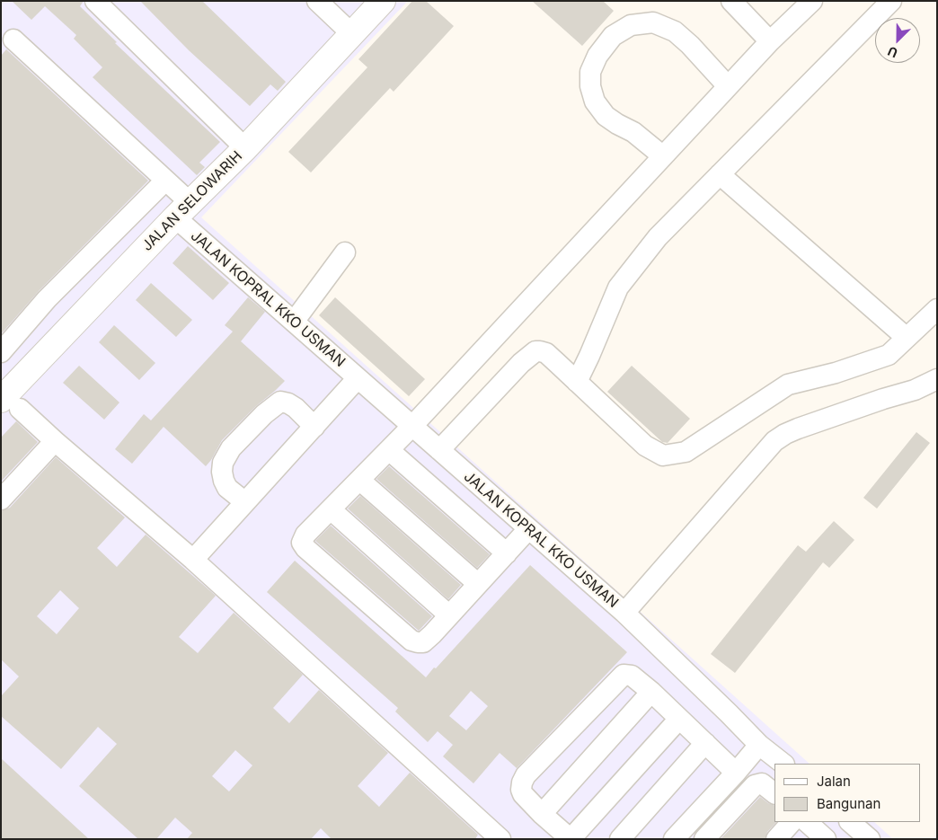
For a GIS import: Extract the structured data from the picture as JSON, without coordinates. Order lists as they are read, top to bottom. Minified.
{"streets":{"main road":["JALAN SELOWARIH"],"street":["JALAN KOPRAL KKO USMAN"]},"crossings":[["JALAN SELOWARIH","JALAN KOPRAL KKO USMAN"]],"legend":["Jalan","Bangunan"],"north":"bottom left"}
